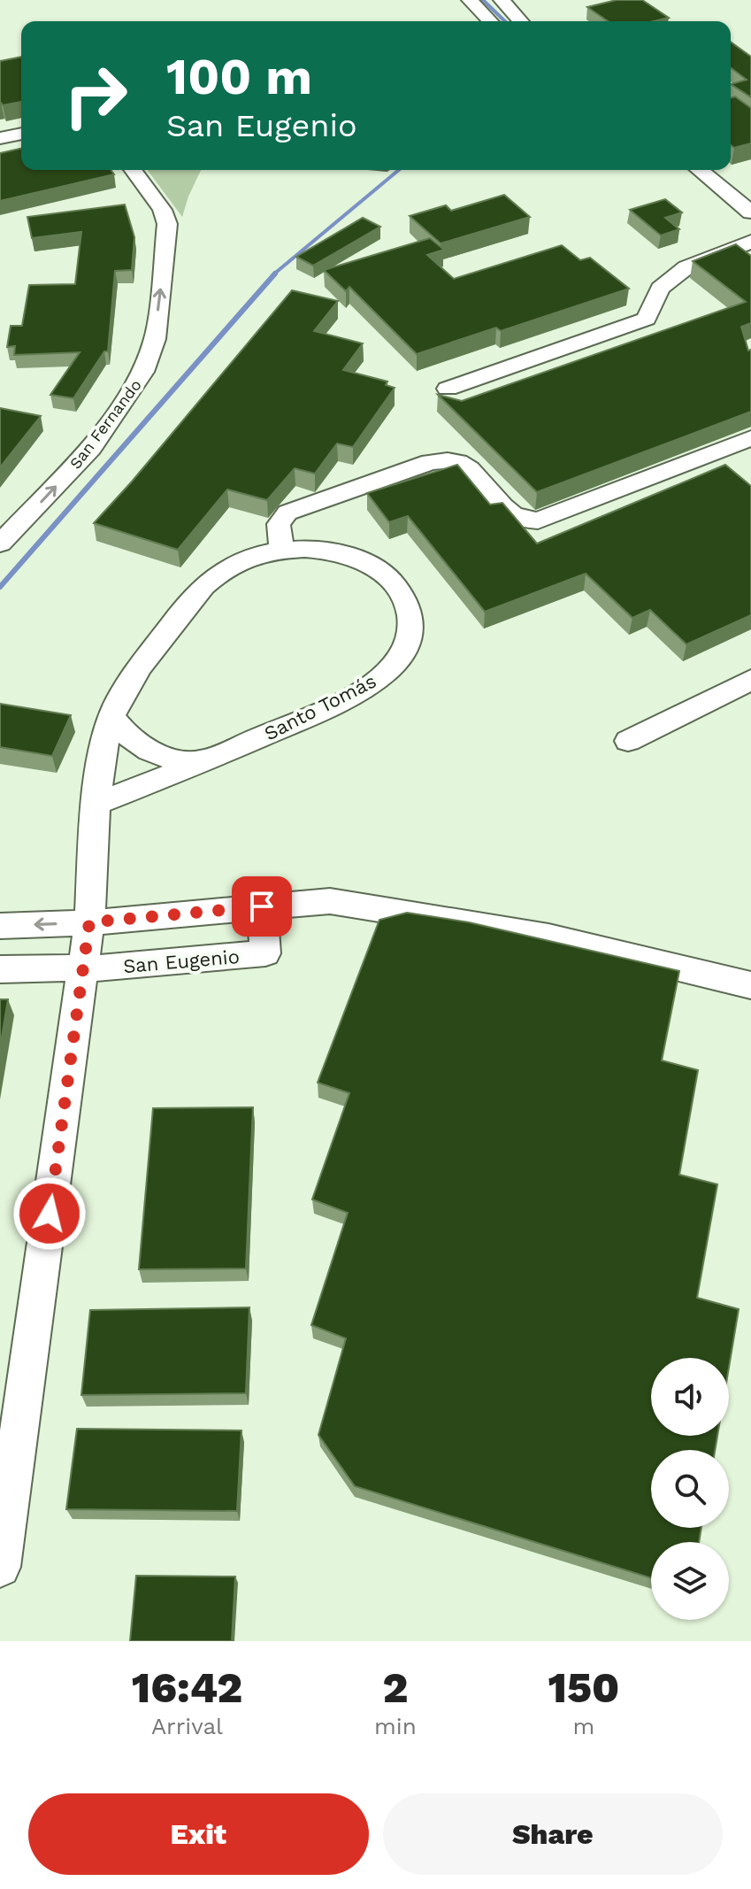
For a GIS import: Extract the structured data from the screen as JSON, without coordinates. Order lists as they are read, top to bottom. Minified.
{"streets":{"street":["San Fernando","Santo Tomás","San Eugenio"]},"crossings":[["Santo Tomás","San Eugenio"]],"one_way":["San Fernando"],"page":{"turn":["100 m","San Eugenio"],"eta":["16:42","Arrival","2","min","150","m"],"buttons":["Exit","Share"]}}
